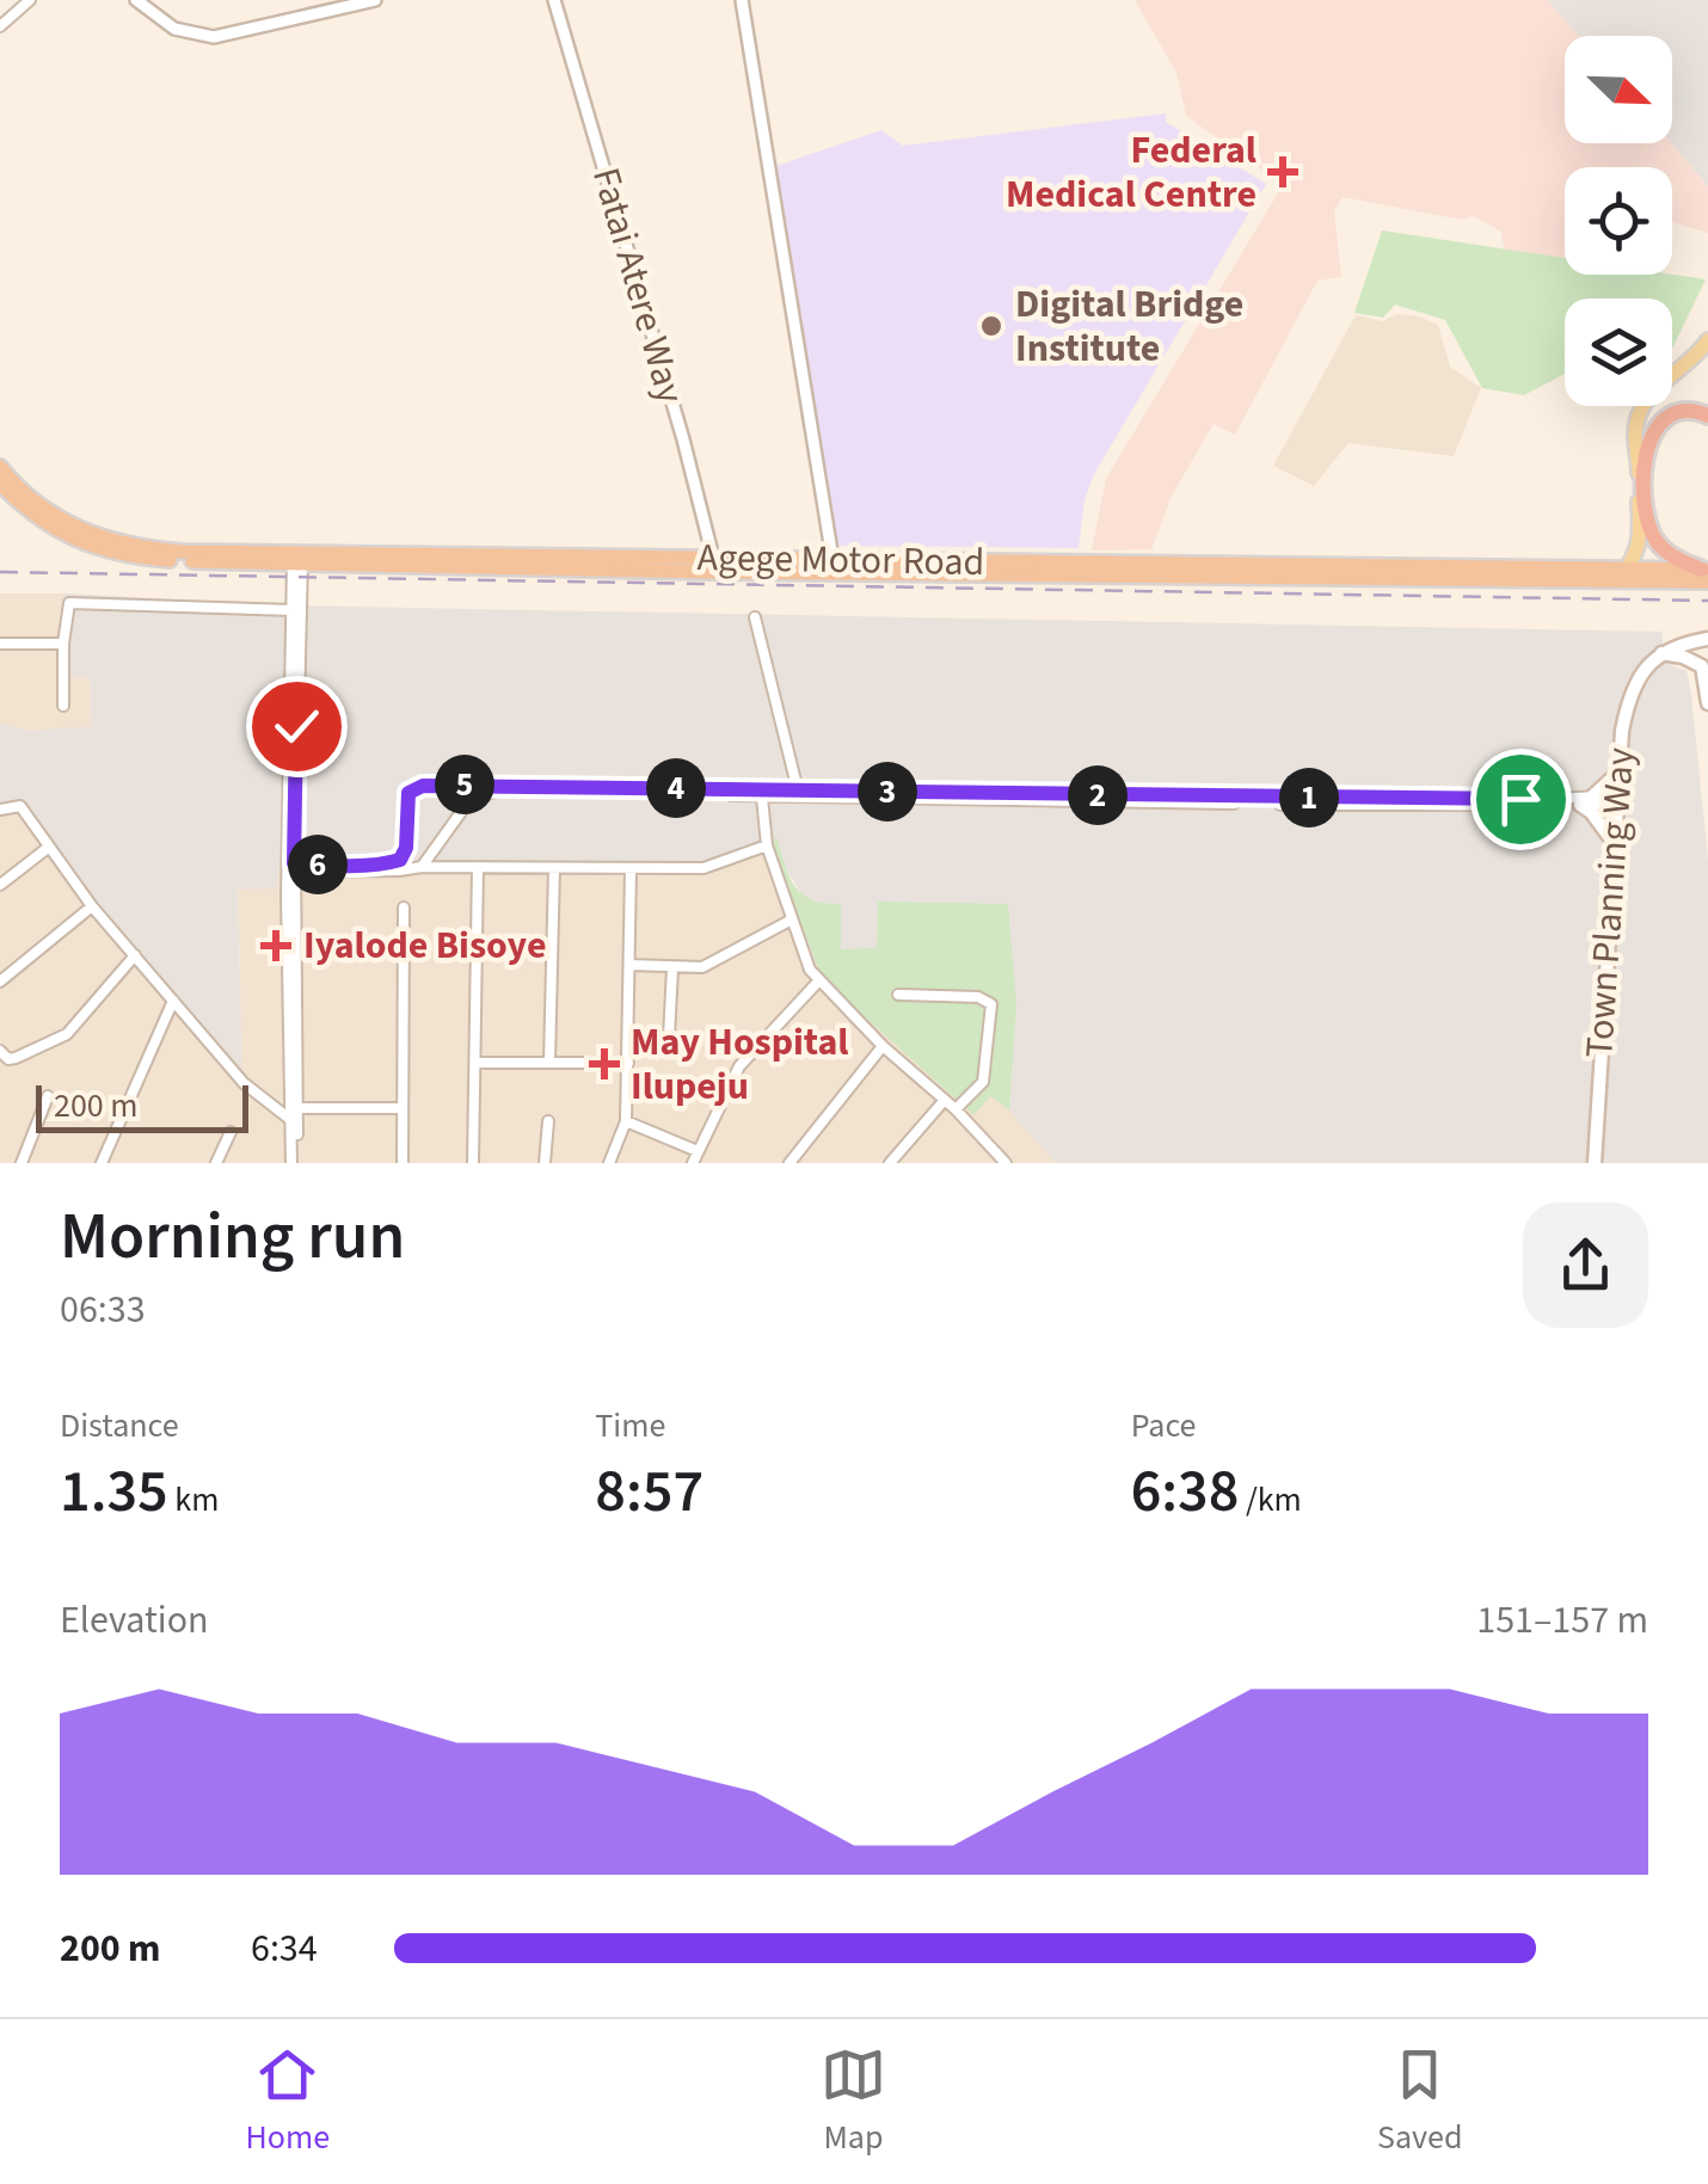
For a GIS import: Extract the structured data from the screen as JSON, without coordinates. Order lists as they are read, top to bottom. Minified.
{"streets":{"highway":["Agege Motor Road"],"main road":["Town Planning Way"],"street":["Fatai Atere Way"]},"crossings":[["Fatai Atere Way","Agege Motor Road"]],"places":{"health":["Federal Medical Centre","Iyalode Bisoye","May Hospital Ilupeju"],"other":["Digital Bridge Institute"]},"scale_bar":"200 m","north":"bottom right","page":{"pins":["5","4","3","2","1","6"],"scale":"200 m","heading":["Morning run","06:33"],"stats":[["Distance","1.35 km"],["Time","8:57"],["Pace","6:38 /km"]],"chart":["Elevation","151–157 m"],"list":[{"name":"200 m","note":"6:34"}],"tabs":["Home","Map","Saved"]}}
